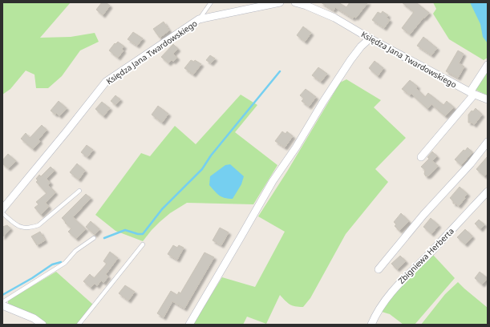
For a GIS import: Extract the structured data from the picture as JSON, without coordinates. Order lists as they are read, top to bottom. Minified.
{"streets":{"street":["Księdza Jana Twardowskiego","Zbigniewa Herberta"]}}
